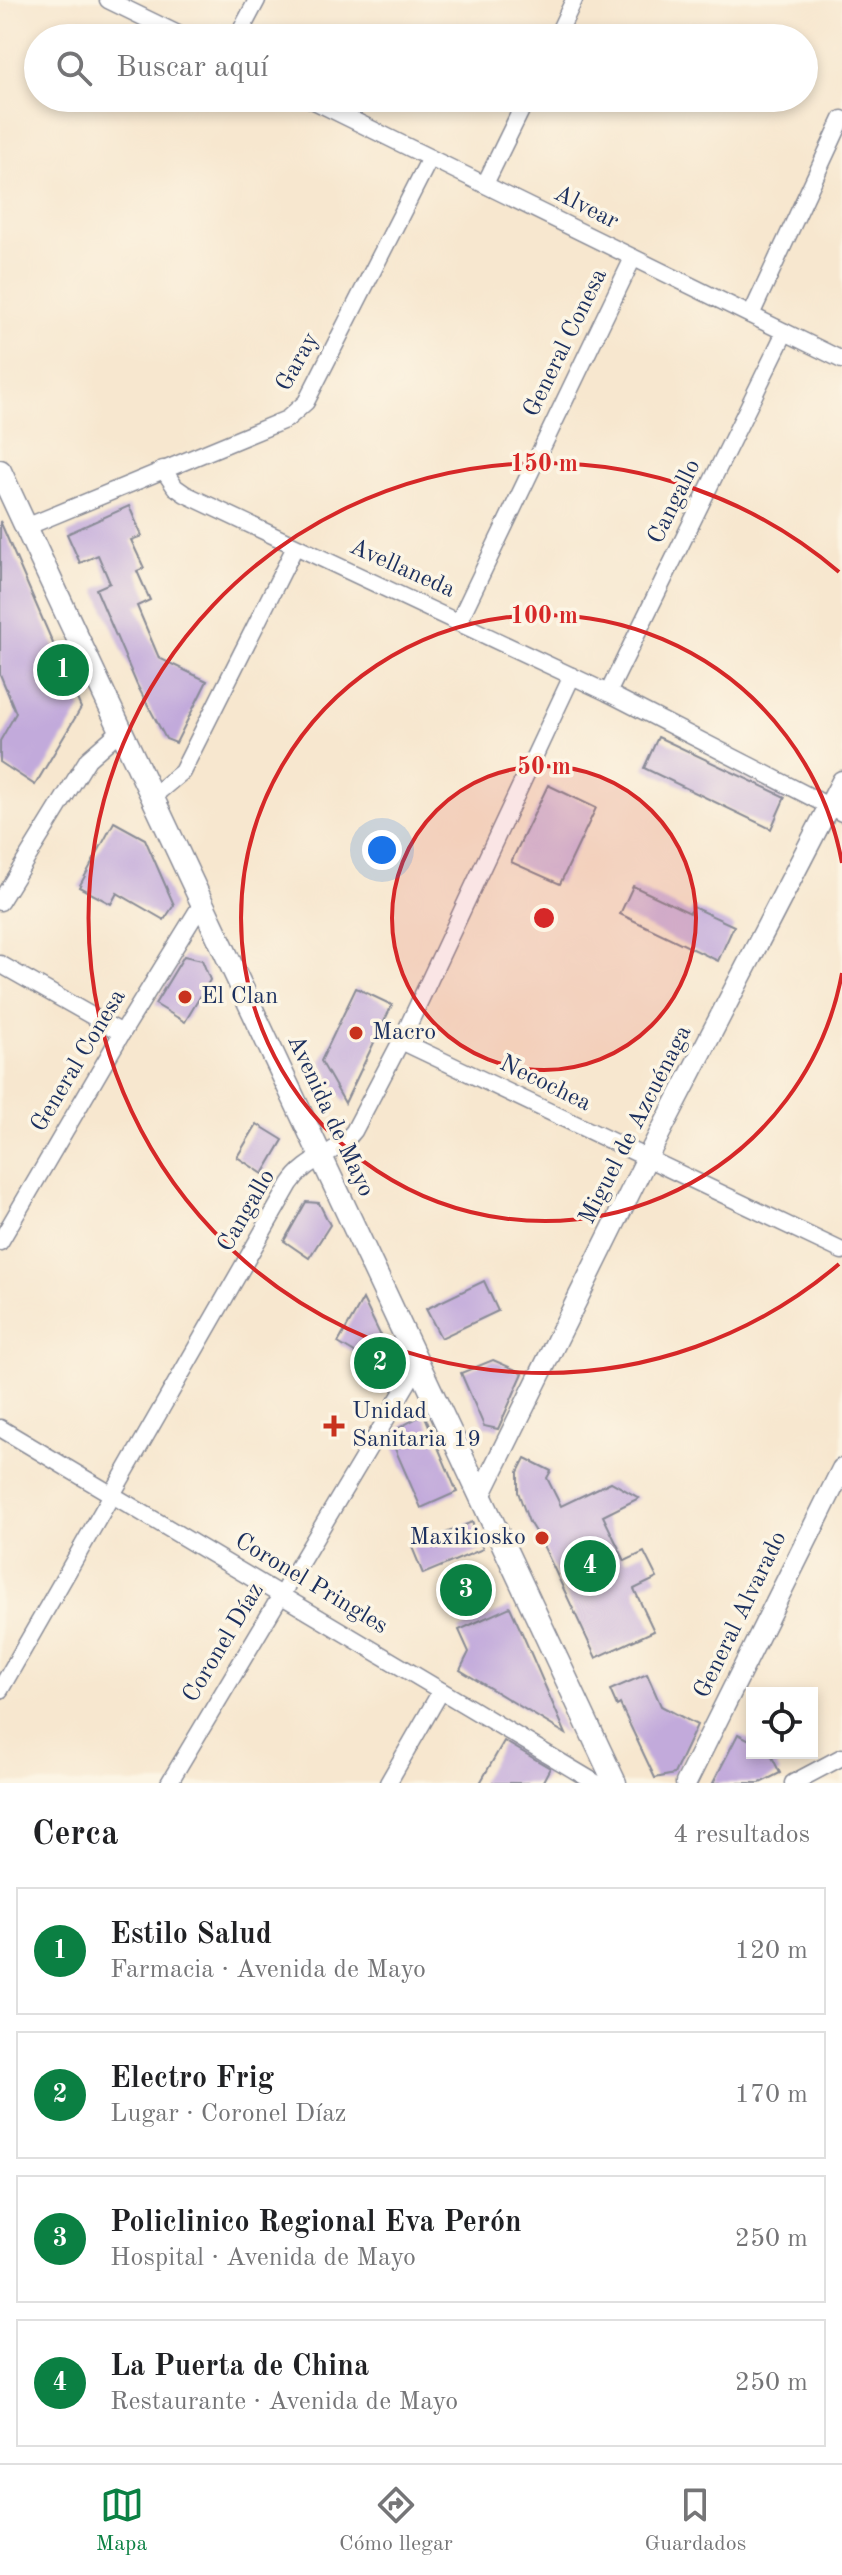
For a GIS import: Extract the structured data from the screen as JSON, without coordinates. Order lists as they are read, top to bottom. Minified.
{"streets":{"main road":["Avenida de Mayo"],"street":["Alvear","General Conesa","Garay","Cangallo","Avellaneda","Necochea","Miguel de Azcuénaga","Coronel Pringles","General Alvarado","Coronel Díaz"]},"crossings":[["Alvear","General Conesa"],["Alvear","Garay"],["Alvear","Cangallo"],["General Conesa","Avellaneda"],["General Conesa","Avenida de Mayo"],["Garay","Avellaneda"],["Garay","Avenida de Mayo"],["Cangallo","Avellaneda"],["Cangallo","Necochea"],["Cangallo","Avenida de Mayo"],["Cangallo","Coronel Pringles"],["Avellaneda","Miguel de Azcuénaga"],["Necochea","Miguel de Azcuénaga"],["Avenida de Mayo","Miguel de Azcuénaga"],["Avenida de Mayo","Coronel Díaz"],["Coronel Pringles","Coronel Díaz"]],"places":{"other":["El Clan","Macro","Maxikiosko"],"health":["Unidad Sanitaria 19"]},"page":{"search":"Buscar aquí","pins":["1","2","4","3"],"heading":["Cerca","4 resultados"],"list":[{"mark":"1","name":"Estilo Salud","note":"Farmacia · Avenida de Mayo","value":"120 m"},{"mark":"2","name":"Electro Frig","note":"Lugar · Coronel Díaz","value":"170 m"},{"mark":"3","name":"Policlinico Regional Eva Perón","note":"Hospital · Avenida de Mayo","value":"250 m"},{"mark":"4","name":"La Puerta de China","note":"Restaurante · Avenida de Mayo","value":"250 m"}],"nav":["Mapa","Cómo llegar","Guardados"]},"rings":["150 m","100 m","50 m"]}
